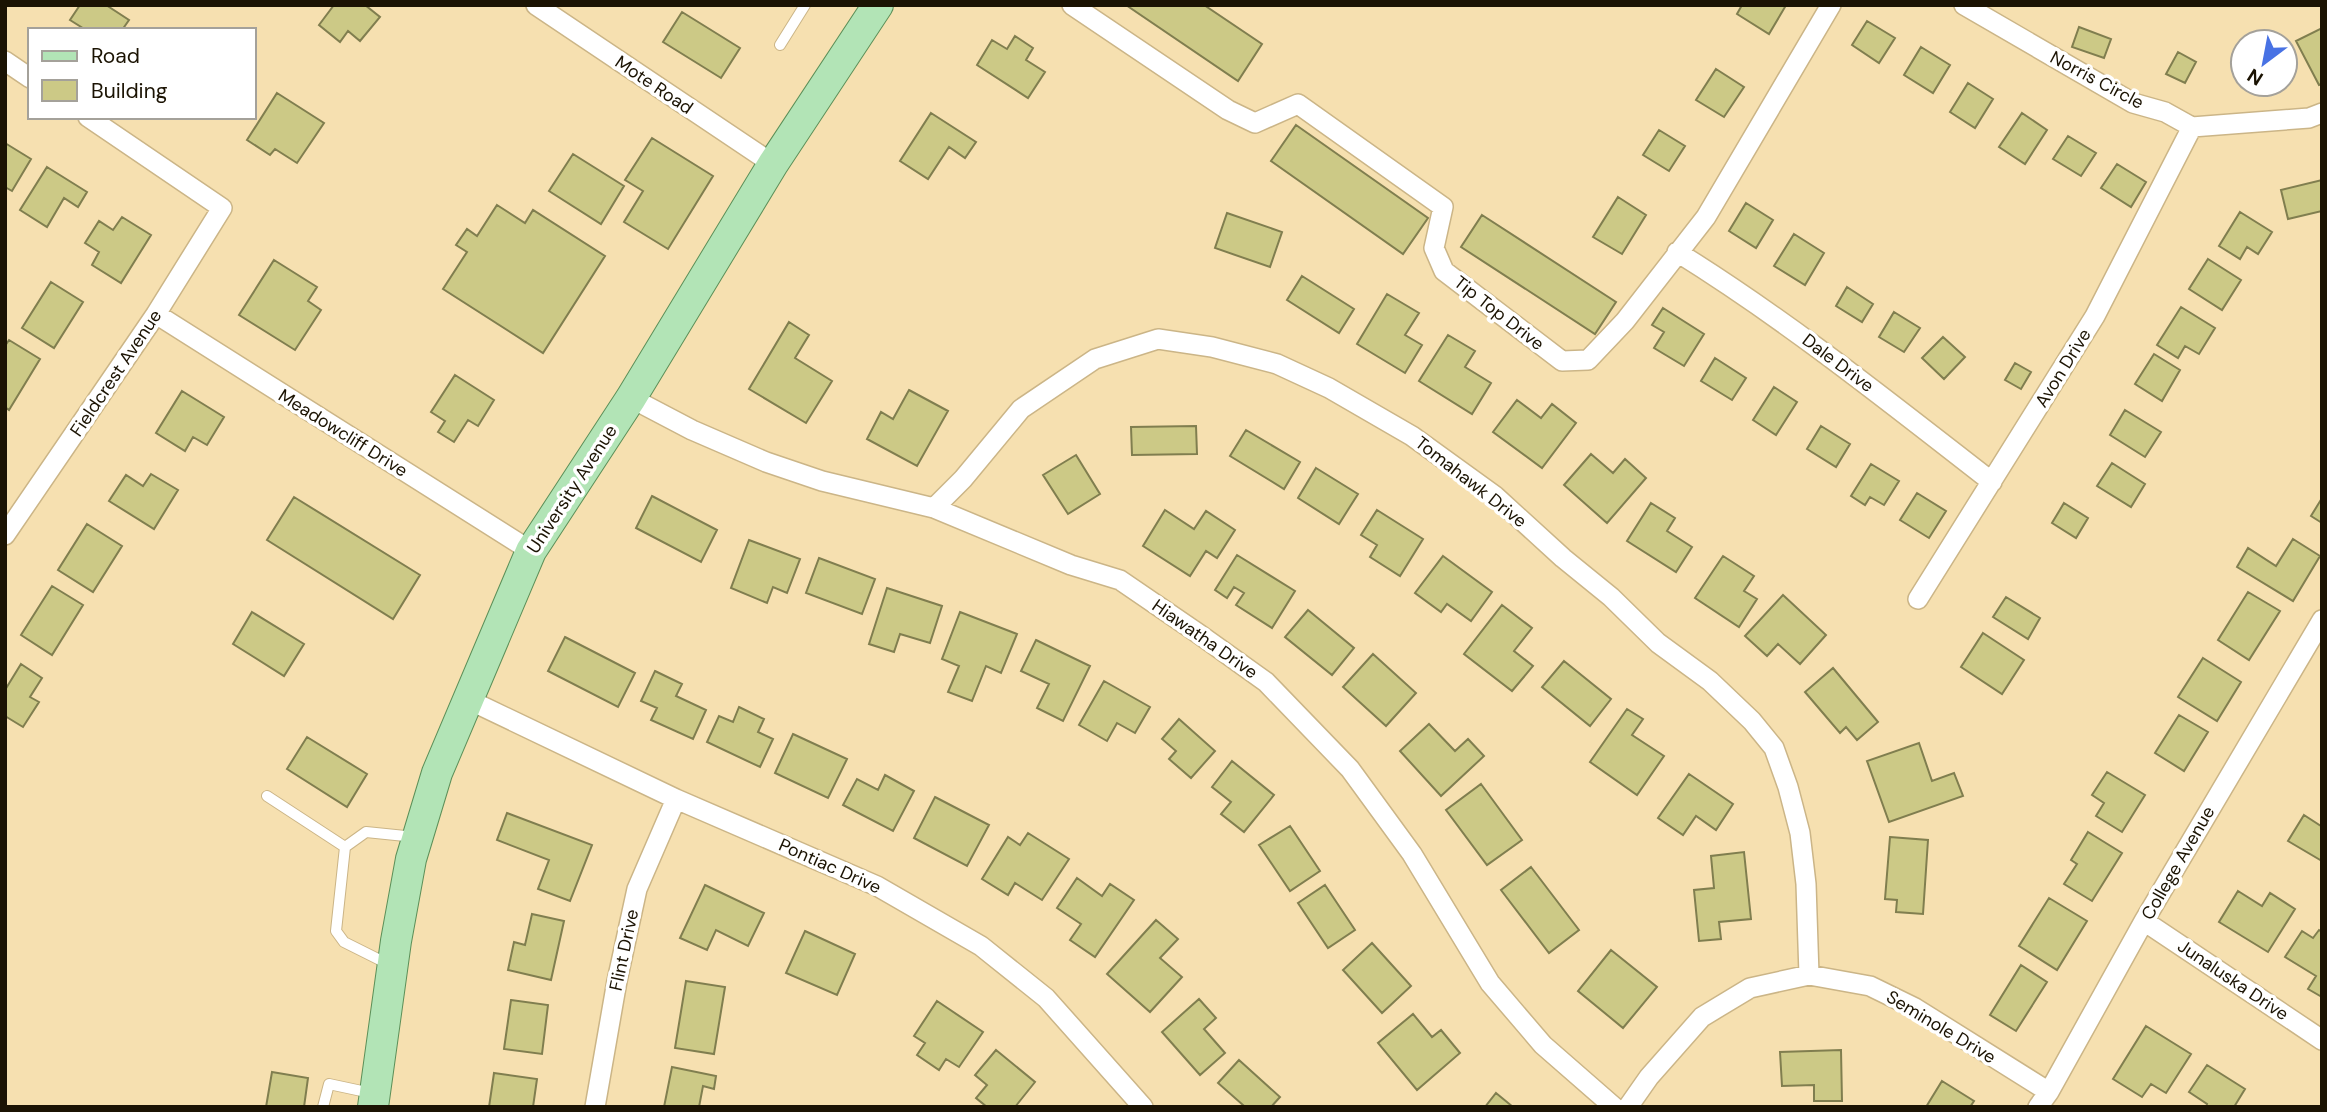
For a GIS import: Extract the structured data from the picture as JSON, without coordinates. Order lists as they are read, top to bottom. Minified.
{"streets":{"main road":["University Avenue"],"street":["Norris Circle","Mote Road","Tip Top Drive","Dale Drive","Avon Drive","Fieldcrest Avenue","Meadowcliff Drive","Tomahawk Drive","Hiawatha Drive","College Avenue","Pontiac Drive","Flint Drive","Junaluska Drive","Seminole Drive"]},"crossings":[["Norris Circle","Avon Drive"],["Mote Road","University Avenue"],["Tip Top Drive","Dale Drive"],["Dale Drive","Avon Drive"],["Fieldcrest Avenue","Meadowcliff Drive"],["Meadowcliff Drive","University Avenue"],["Tomahawk Drive","Hiawatha Drive"],["Tomahawk Drive","Seminole Drive"],["University Avenue","Hiawatha Drive"],["University Avenue","Pontiac Drive"],["College Avenue","Junaluska Drive"],["College Avenue","Seminole Drive"],["Pontiac Drive","Flint Drive"]],"legend":["Road","Building"],"north":"bottom left"}
